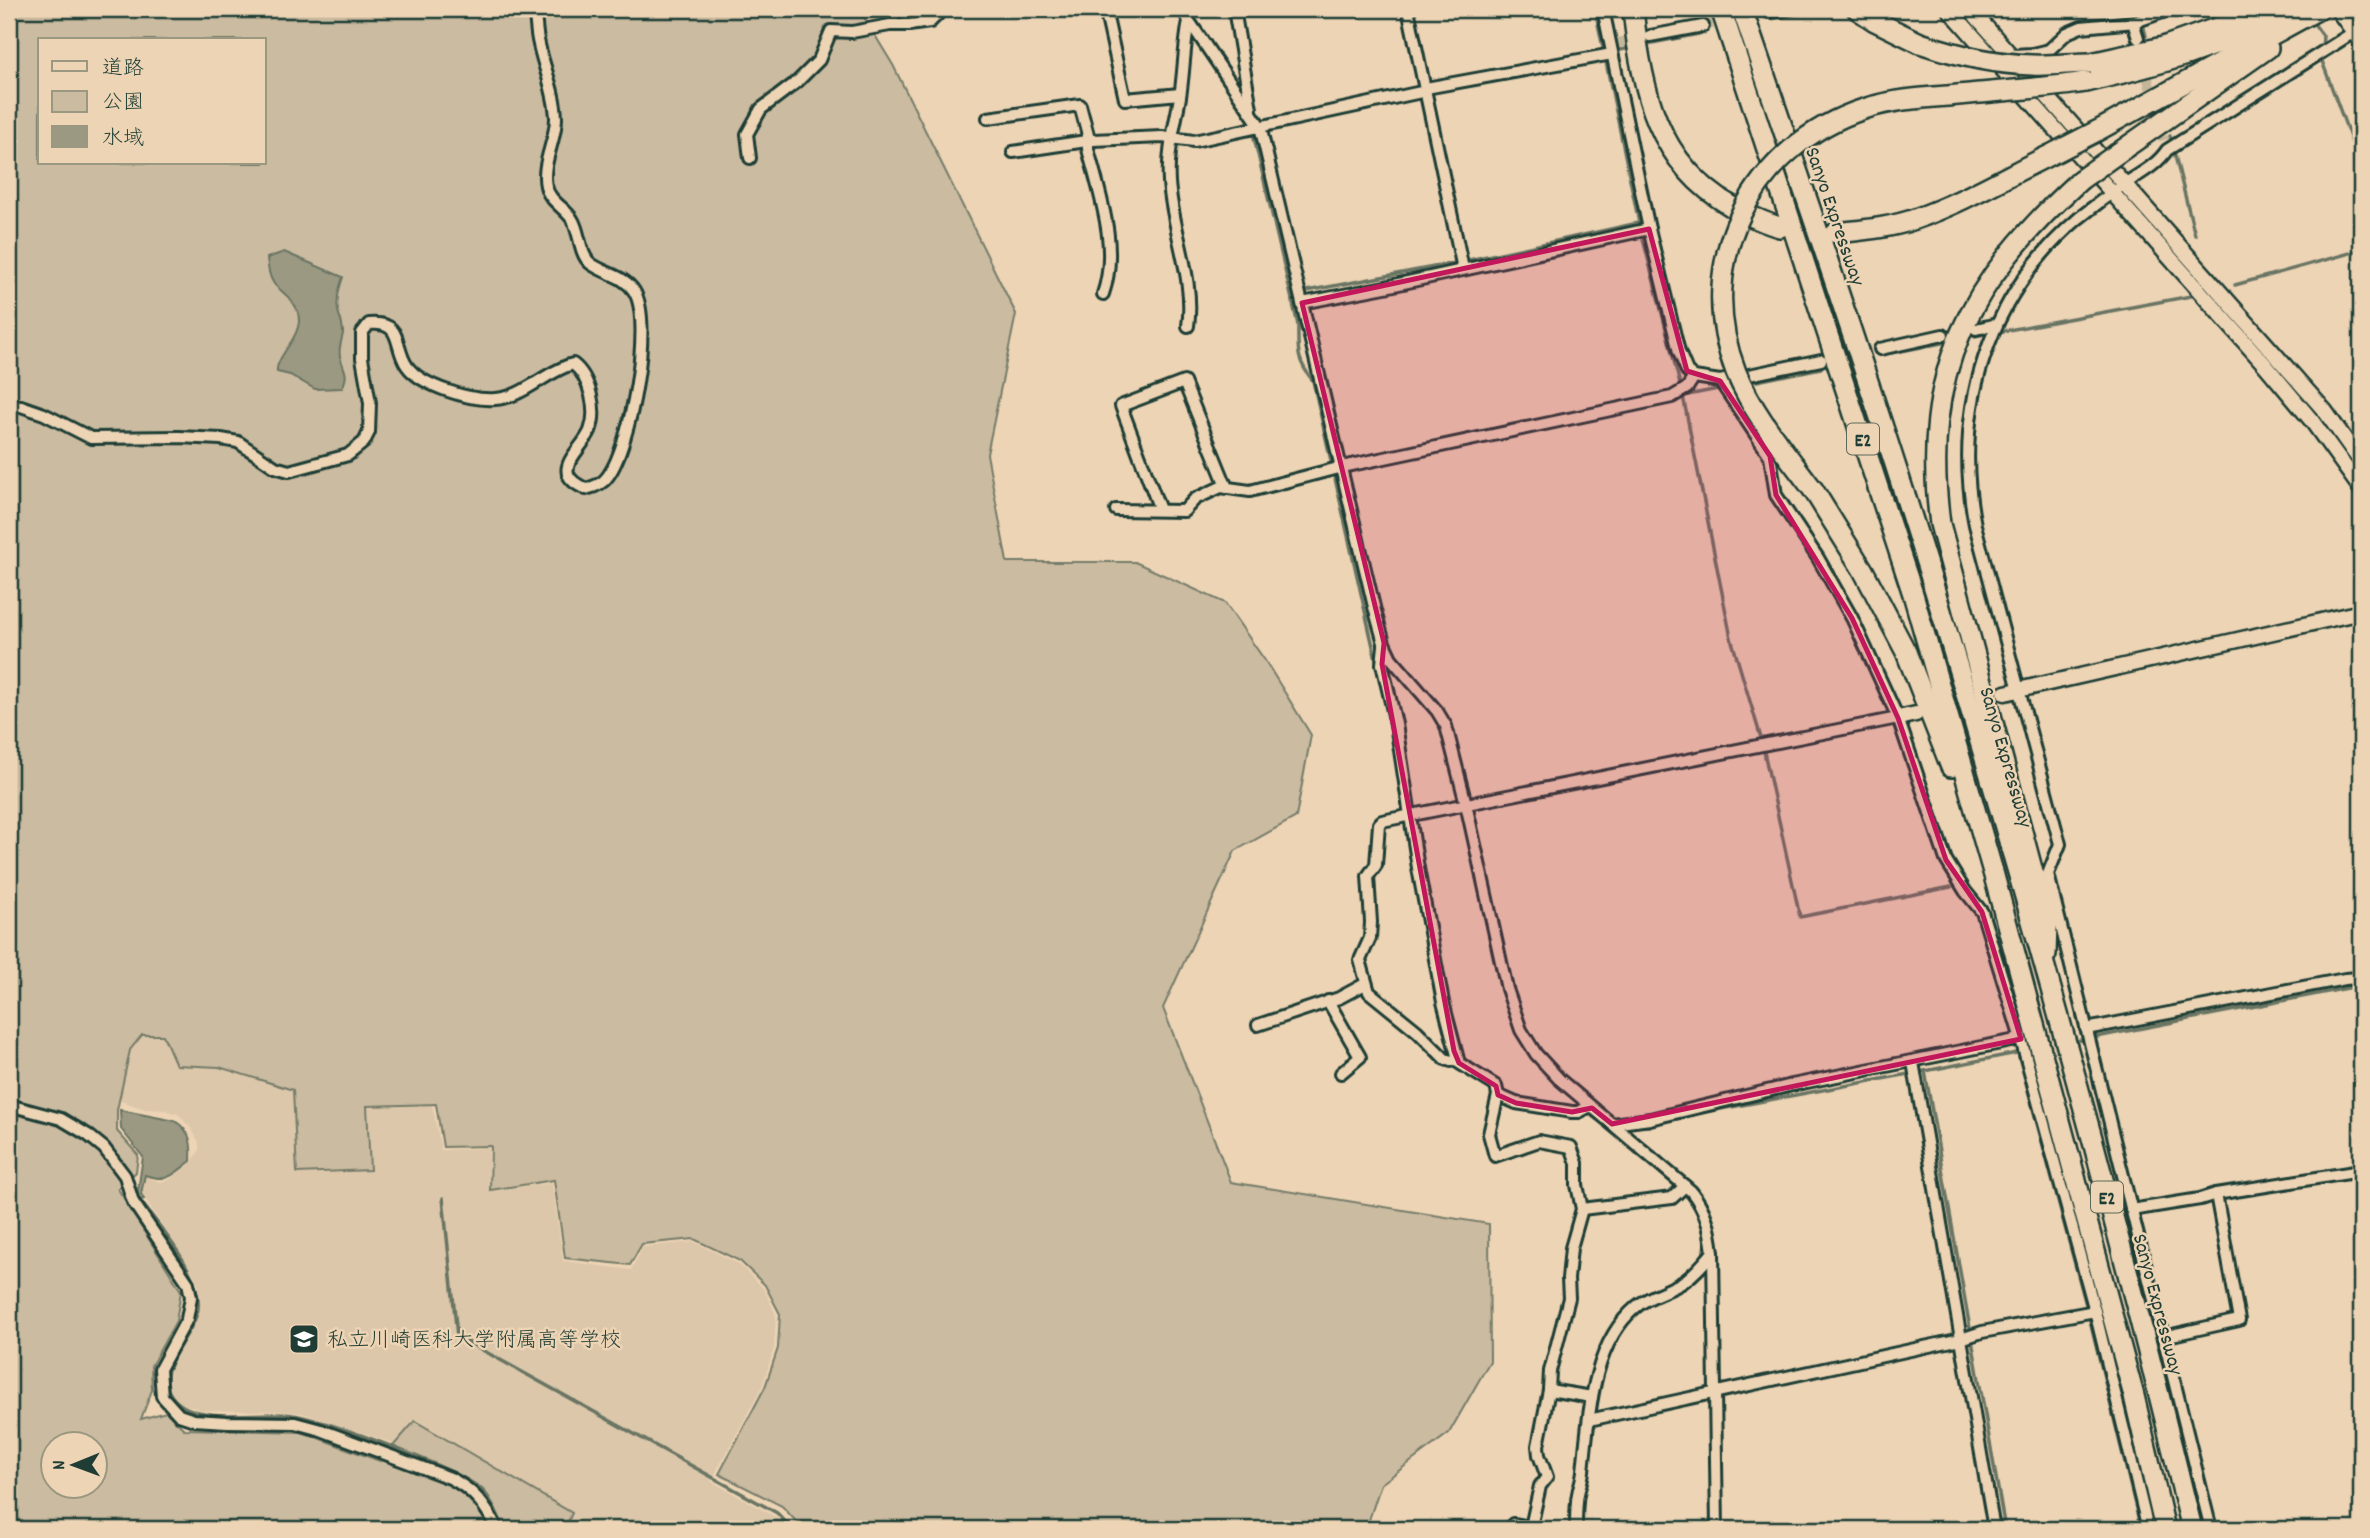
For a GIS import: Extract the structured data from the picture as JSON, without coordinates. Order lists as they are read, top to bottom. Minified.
{"streets":{"highway":["Sanyo Expressway","E2"]},"places":{"school or university":["私立川崎医科大学附属高等学校"]},"legend":["道路","公園","水域"],"north":"left"}
